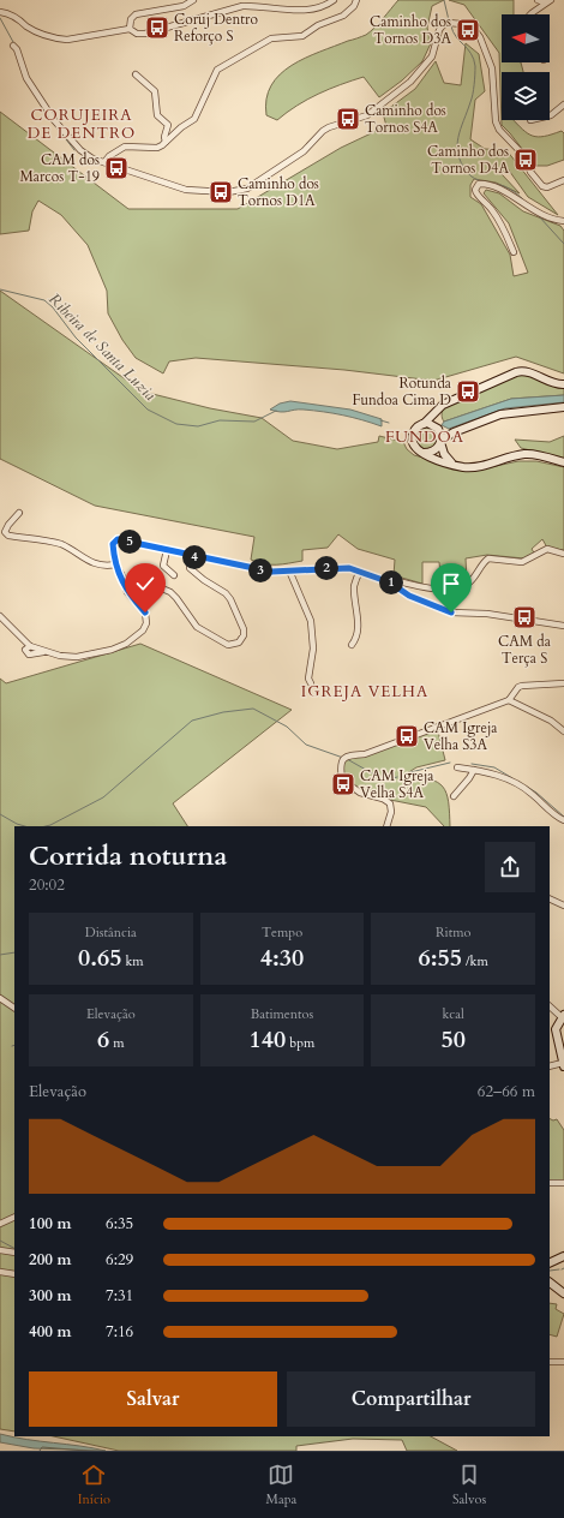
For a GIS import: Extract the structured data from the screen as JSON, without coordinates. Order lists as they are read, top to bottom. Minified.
{"districts":["CORUJEIRA DE DENTRO","FUNDOA","IGREJA VELHA"],"water":["Ribeira de Santa Luzia"],"places":{"bus stop":["Coruj Dentro Reforço S","Caminho dos Tornos D3A","Caminho dos Tornos S4A","Caminho dos Tornos D4A","CAM dos Marcos T-19","Caminho dos Tornos D1A","Rotunda Fundoa Cima D","CAM da Terça S","CAM Igreja Velha S3A","CAM Igreja Velha S4A"]},"north":"left","page":{"pins":["5","4","2","3","1"],"heading":["Corrida noturna","20:02"],"stats":[["Distância","0.65 km"],["Tempo","4:30"],["Ritmo","6:55 /km"],["Elevação","6 m"],["Batimentos","140 bpm"],["kcal","50"]],"chart":["Elevação","62–66 m"],"list":[{"name":"100 m","note":"6:35"},{"name":"200 m","note":"6:29"},{"name":"300 m","note":"7:31"},{"name":"400 m","note":"7:16"}],"buttons":["Salvar","Compartilhar"],"tabs":["Início","Mapa","Salvos"]}}
